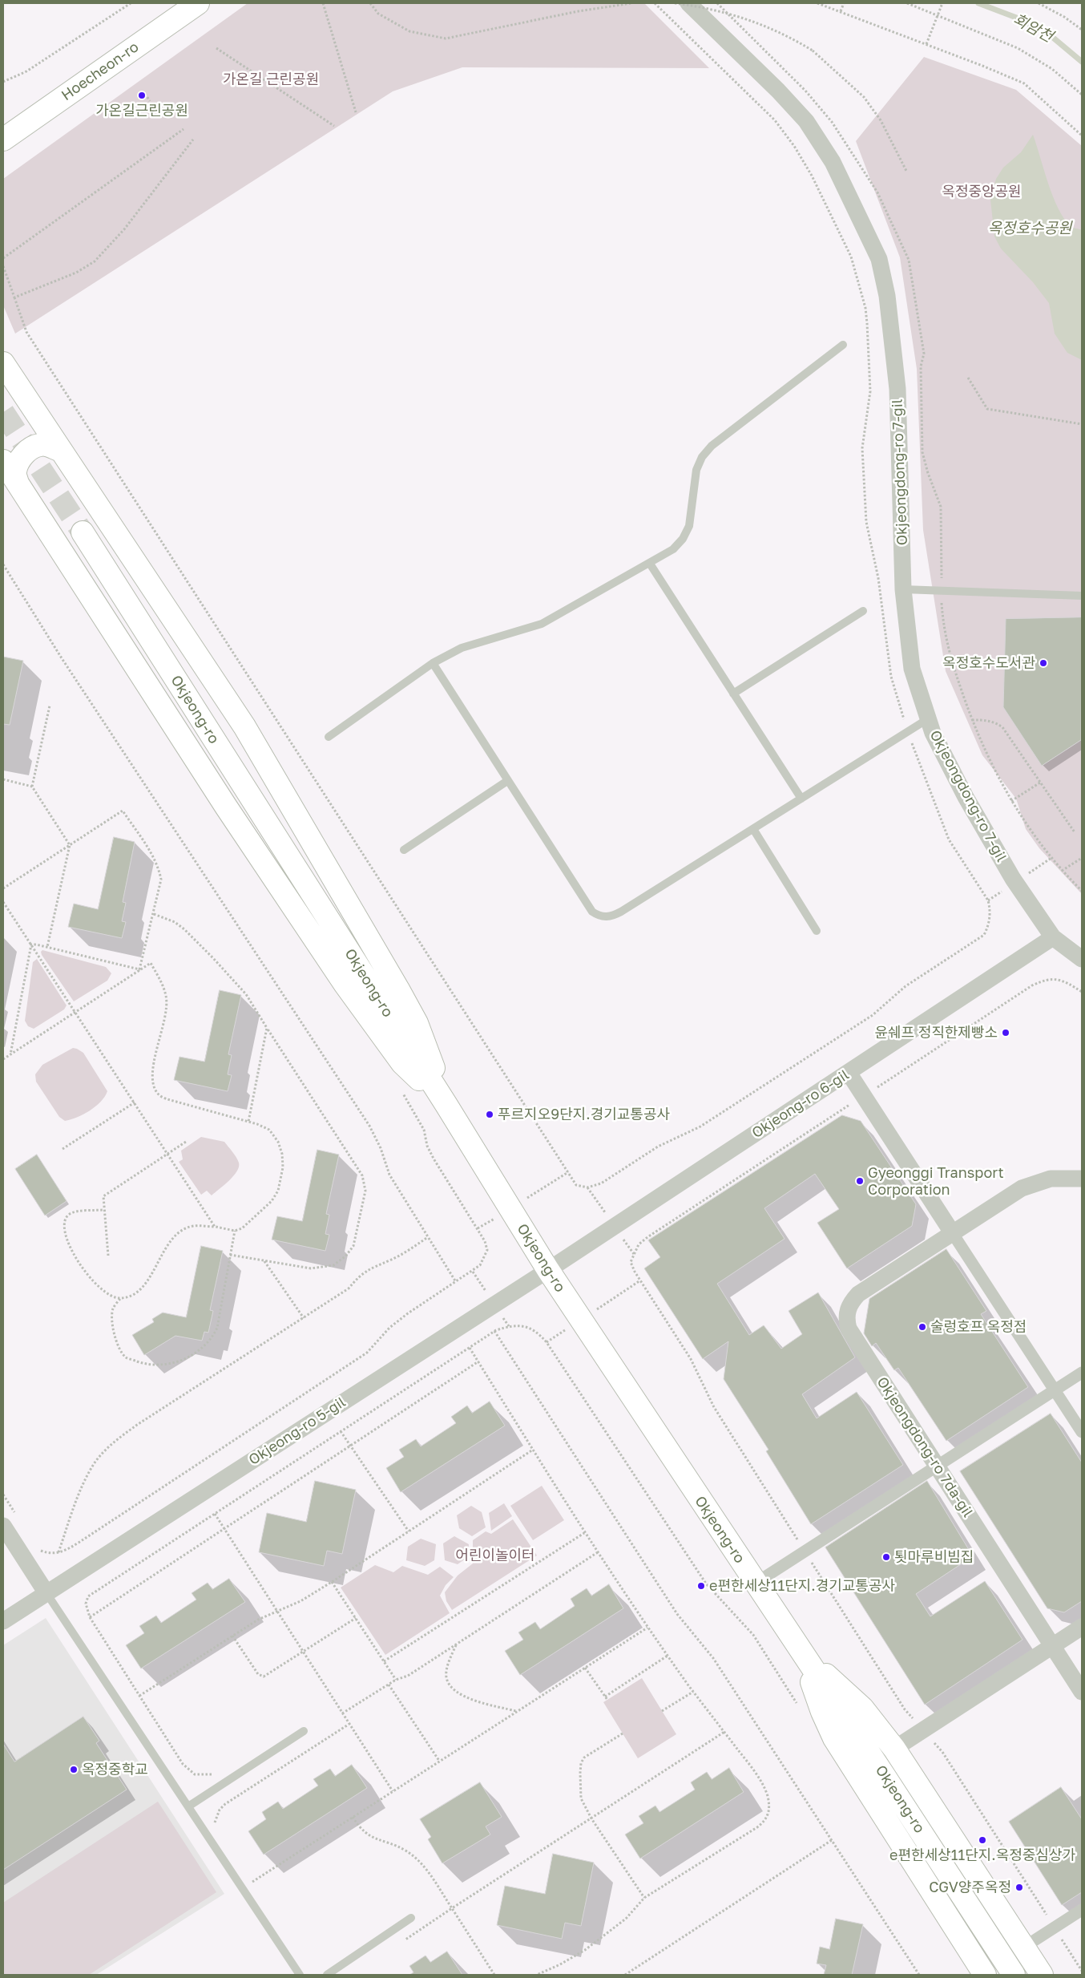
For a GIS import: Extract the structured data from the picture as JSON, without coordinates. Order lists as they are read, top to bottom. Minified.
{"streets":{"main road":["Hoecheon-ro","Okjeong-ro"],"street":["Okjeongdong-ro 7-gil","Okjeong-ro 6-gil","Okjeong-ro 5-gil","Okjeongdong-ro 7da-gil"]},"crossings":[["Okjeongdong-ro 7-gil","Okjeong-ro 6-gil"],["Okjeong-ro","Okjeong-ro 6-gil"],["Okjeong-ro","Okjeong-ro 5-gil"],["Okjeong-ro 6-gil","Okjeong-ro 5-gil"]],"water":["회암천","옥정호수공원"],"parks":["가온길 근린공원","옥정중앙공원","어린이놀이터"],"places":["가온길근린공원","옥정호수도서관","윤쉐프 정직한제빵소","푸르지오9단지.경기교통공사","Gyeonggi Transport Corporation","술렁호프 옥정점","툇마루비빔집","e편한세상11단지.경기교통공사","옥정중학교","e편한세상11단지.옥정중심상가","CGV양주옥정"]}
